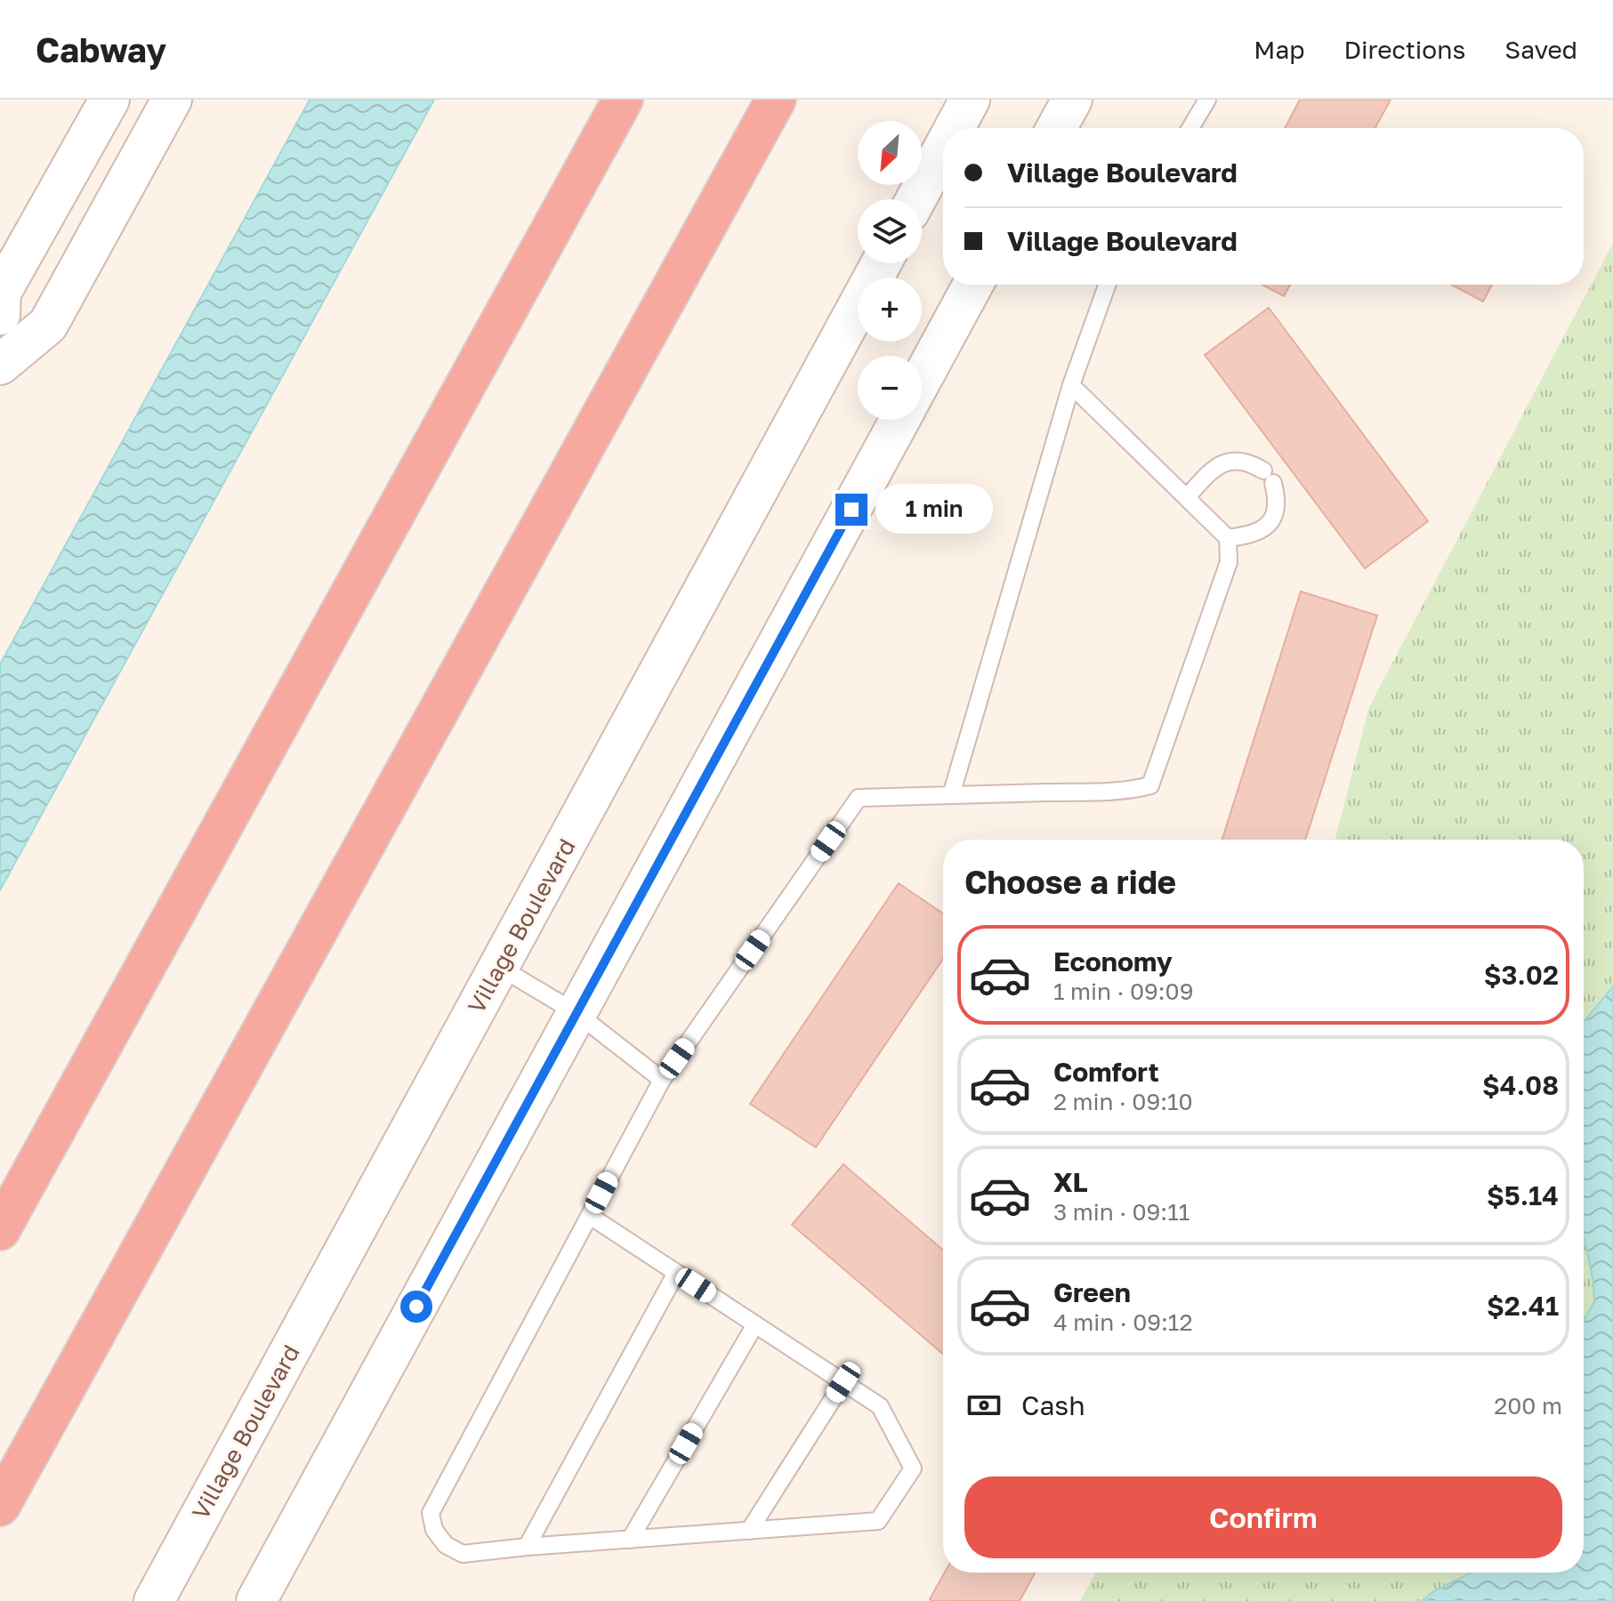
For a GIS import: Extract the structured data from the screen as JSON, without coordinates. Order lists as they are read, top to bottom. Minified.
{"streets":{"street":["Village Boulevard"]},"north":"bottom left","page":{"header":"Cabway","nav":["Map","Directions","Saved"],"map_buttons":["+","−"],"banner":["Village Boulevard","Village Boulevard"],"bubble":"1 min","heading":"Choose a ride","list":[{"name":"Economy","note":"1 min · 09:09","value":"$3.02"},{"name":"Comfort","note":"2 min · 09:10","value":"$4.08"},{"name":"XL","note":"3 min · 09:11","value":"$5.14"},{"name":"Green","note":"4 min · 09:12","value":"$2.41"}],"pay":["Cash","200 m"],"buttons":"Confirm"}}
